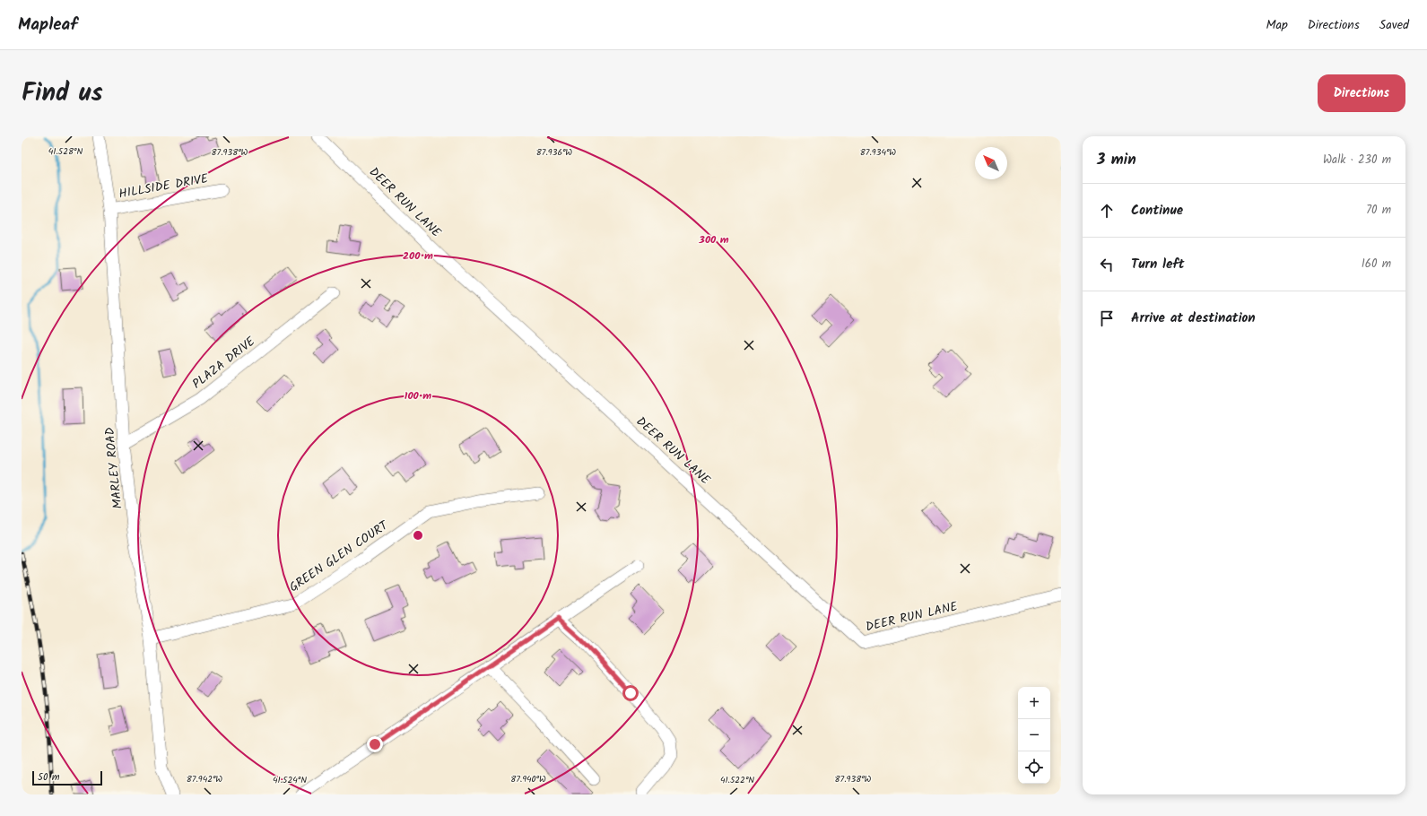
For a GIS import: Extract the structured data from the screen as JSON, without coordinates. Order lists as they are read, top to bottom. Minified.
{"streets":{"street":["HILLSIDE DRIVE","DEER RUN LANE","PLAZA DRIVE","MARLEY ROAD","GREEN GLEN COURT"]},"crossings":[["HILLSIDE DRIVE","MARLEY ROAD"],["PLAZA DRIVE","MARLEY ROAD"],["MARLEY ROAD","GREEN GLEN COURT"]],"scale_bar":"50 m","north":"top left","page":{"header":"Mapleaf","nav":["Map","Directions","Saved"],"title":"Find us","buttons":"Directions","heading":["3 min","Walk · 230 m"],"list":[["Continue","70 m"],["Turn left","160 m"],"Arrive at destination"],"map_buttons":["+","−"],"scale":"50 m"},"coordinates":["41.528°N","87.938°W","87.936°W","87.934°W","87.942°W","87.940°W","41.524°N","41.522°N"],"rings":["300 m","200 m","100 m"]}
